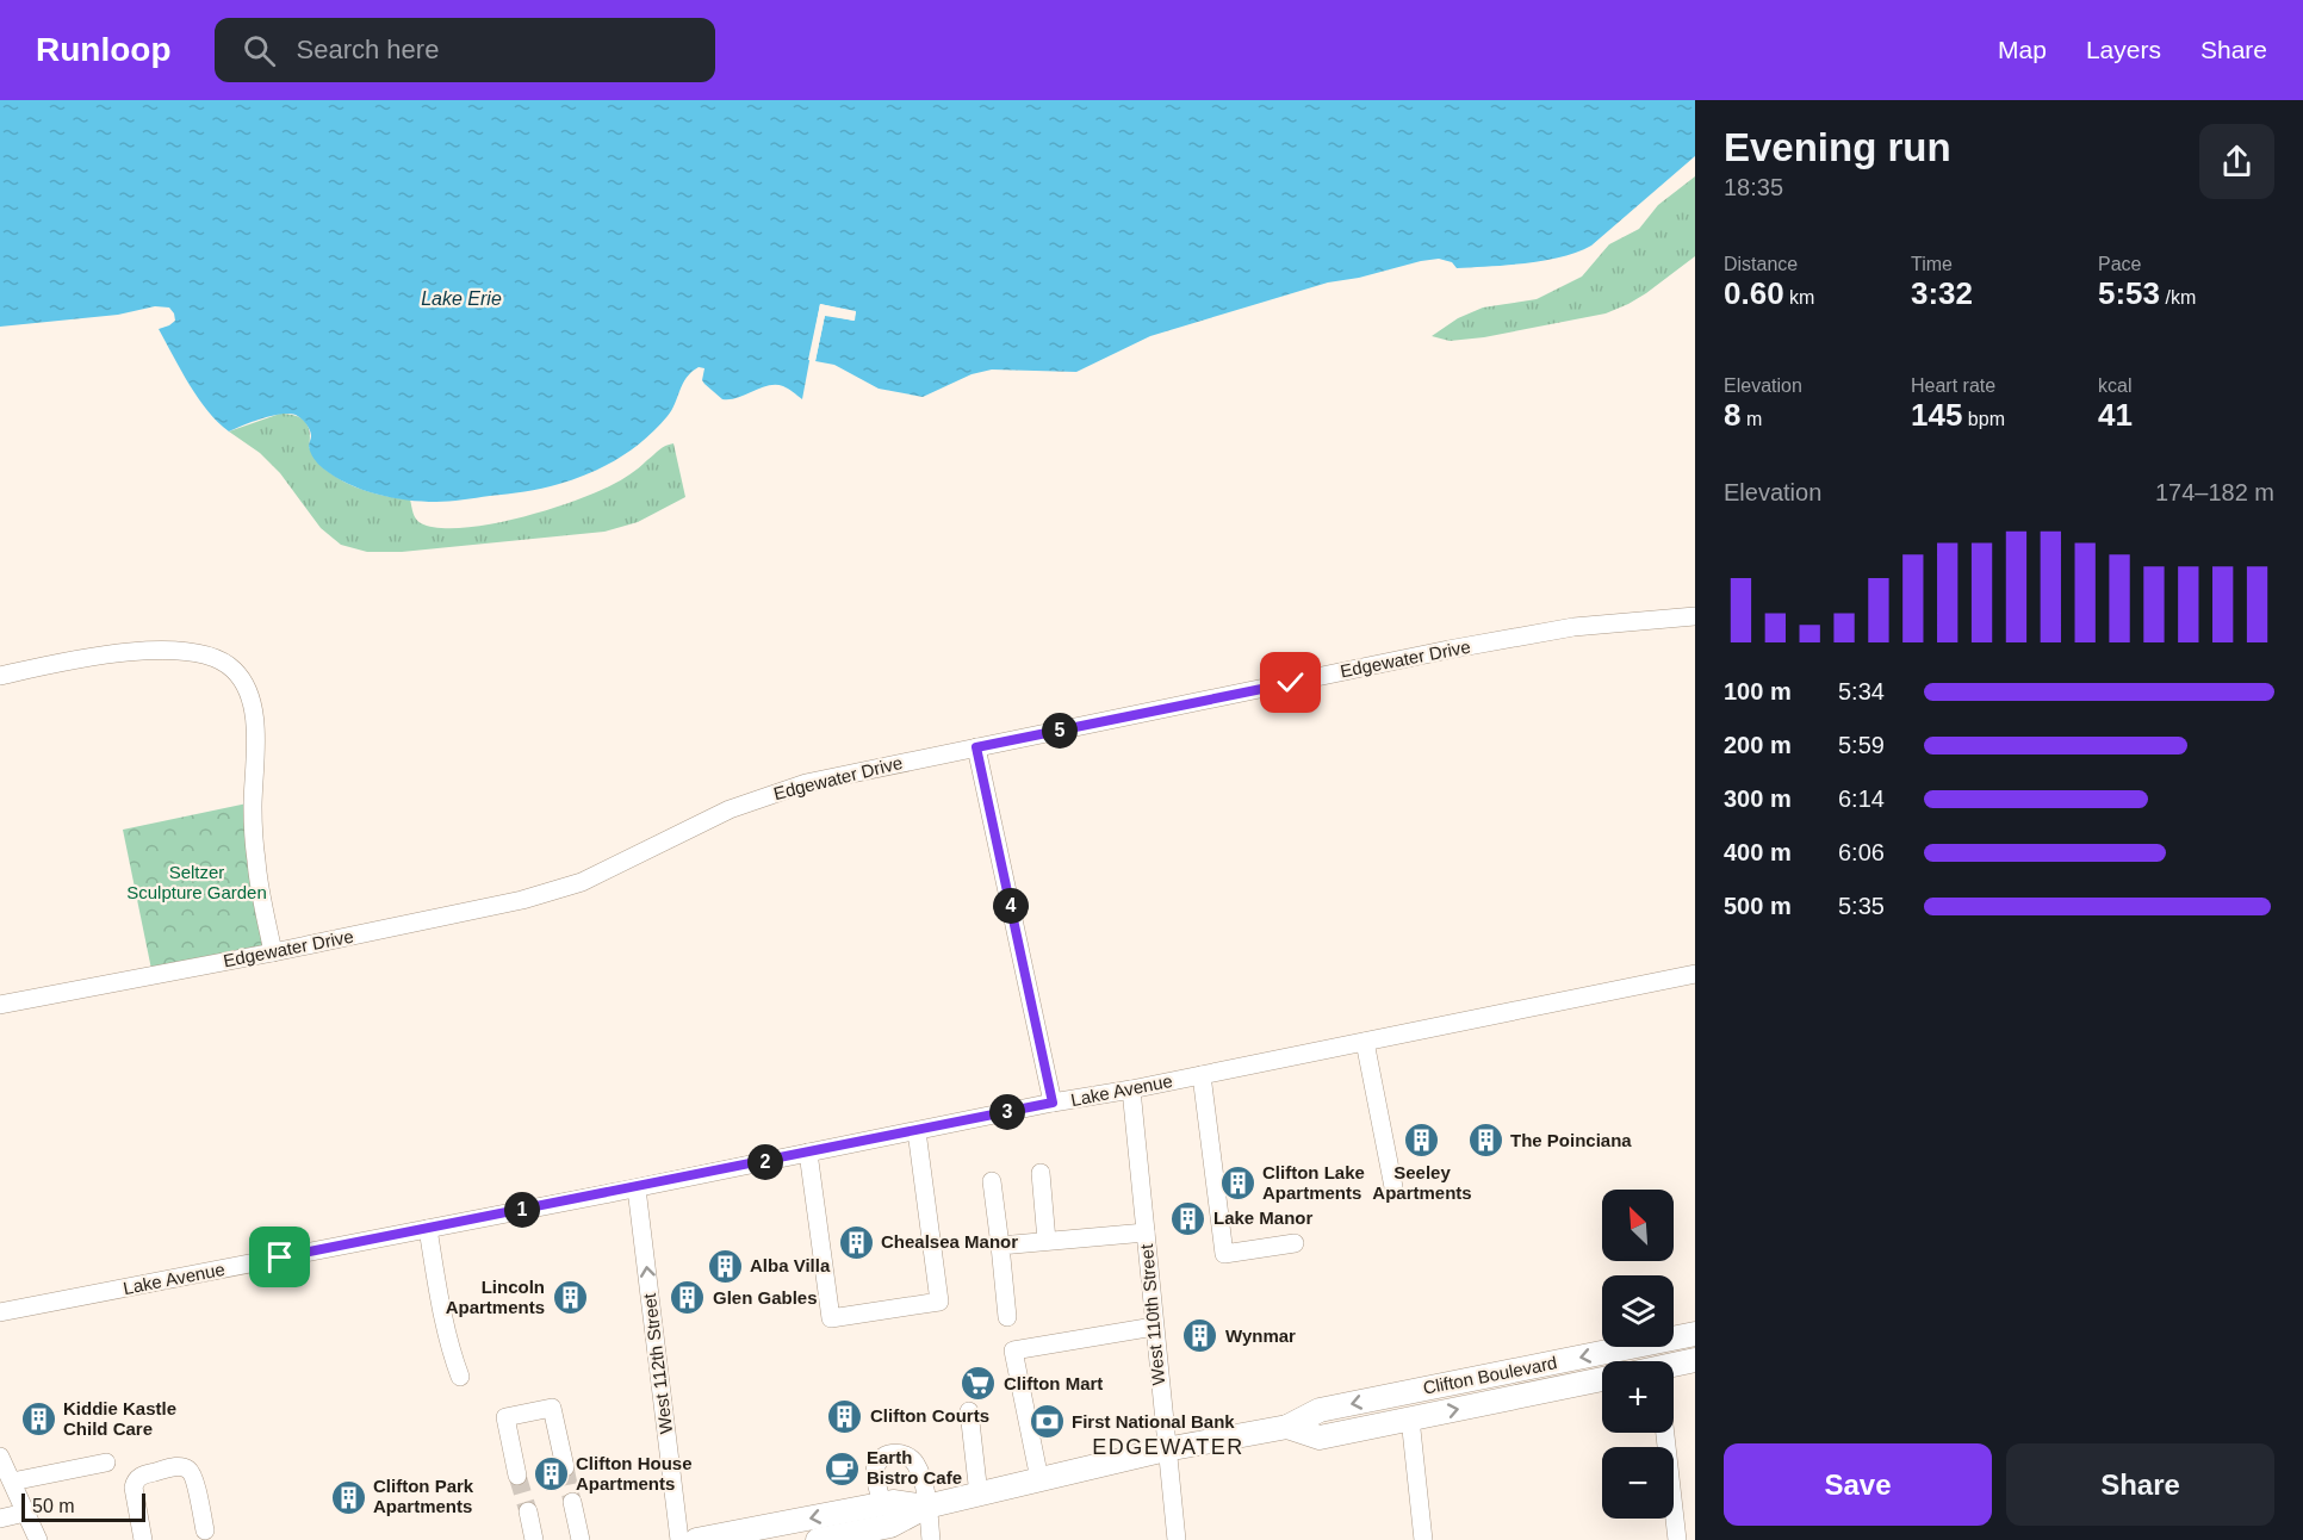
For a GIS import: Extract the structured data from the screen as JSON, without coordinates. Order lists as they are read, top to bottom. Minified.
{"streets":{"main road":["Clifton Boulevard"],"street":["Edgewater Drive","Lake Avenue","West 110th Street","West 112th Street"]},"crossings":[["Lake Avenue","West 110th Street"],["Lake Avenue","West 112th Street"],["West 110th Street","Clifton Boulevard"]],"one_way":["West 112th Street"],"districts":["EDGEWATER"],"water":["Lake Erie"],"parks":["Seltzer Sculpture Garden"],"places":{"building":["Seeley Apartments","The Poinciana","Clifton Lake Apartments","Lake Manor","Chealsea Manor","Alba Villa","Lincoln Apartments","Glen Gables","Wynmar","Clifton Courts","Kiddie Kastle Child Care","Clifton House Apartments","Clifton Park Apartments"],"supermarket":["Clifton Mart"],"bank":["First National Bank"],"cafe":["Earth Bistro Cafe"]},"scale_bar":"50 m","north":"top left","page":{"header":"Runloop","search":"Search here","nav":["Map","Layers","Share"],"heading":["Evening run","18:35"],"stats":[["Distance","0.60 km"],["Time","3:32"],["Pace","5:53 /km"],["Elevation","8 m"],["Heart rate","145 bpm"],["kcal","41"]],"chart":["Elevation","174–182 m"],"list":[{"name":"100 m","note":"5:34"},{"name":"200 m","note":"5:59"},{"name":"300 m","note":"6:14"},{"name":"400 m","note":"6:06"},{"name":"500 m","note":"5:35"}],"pins":["5","4","3","2","1"],"map_buttons":["+","−"],"buttons":["Save","Share"],"scale":"50 m"}}
